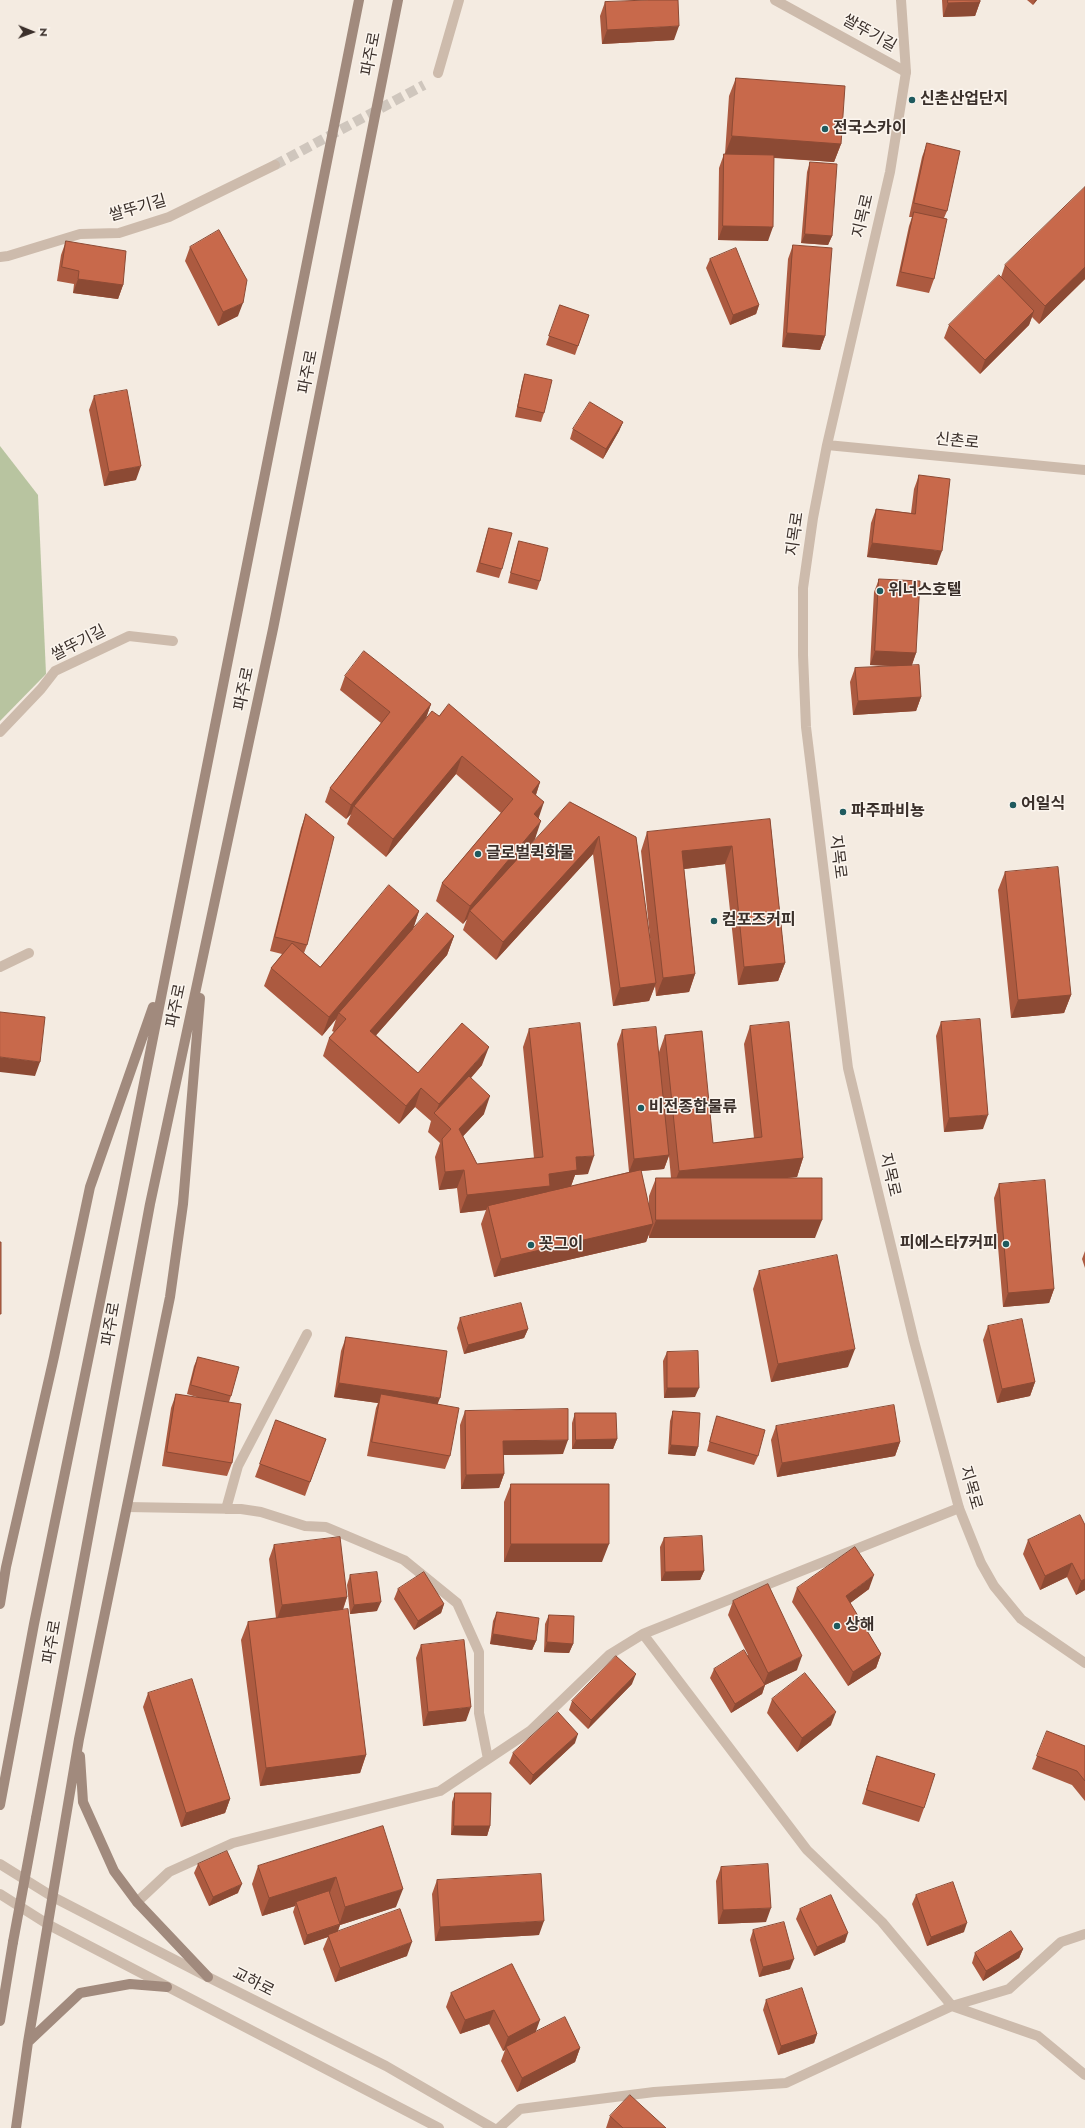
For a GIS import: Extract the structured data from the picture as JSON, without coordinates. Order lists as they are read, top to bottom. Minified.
{"streets":{"main road":["파주로"],"street":["쌀뚜기길","지목로","신촌로","교하로"]},"crossings":[["쌀뚜기길","지목로"],["지목로","신촌로"]],"places":["신촌산업단지","전국스카이","위너스호텔","어일식","파주파비뇽","글로벌퀵화물","컴포즈커피","비전종합물류","피에스타7커피","꼿그이","상해"],"north":"right"}
